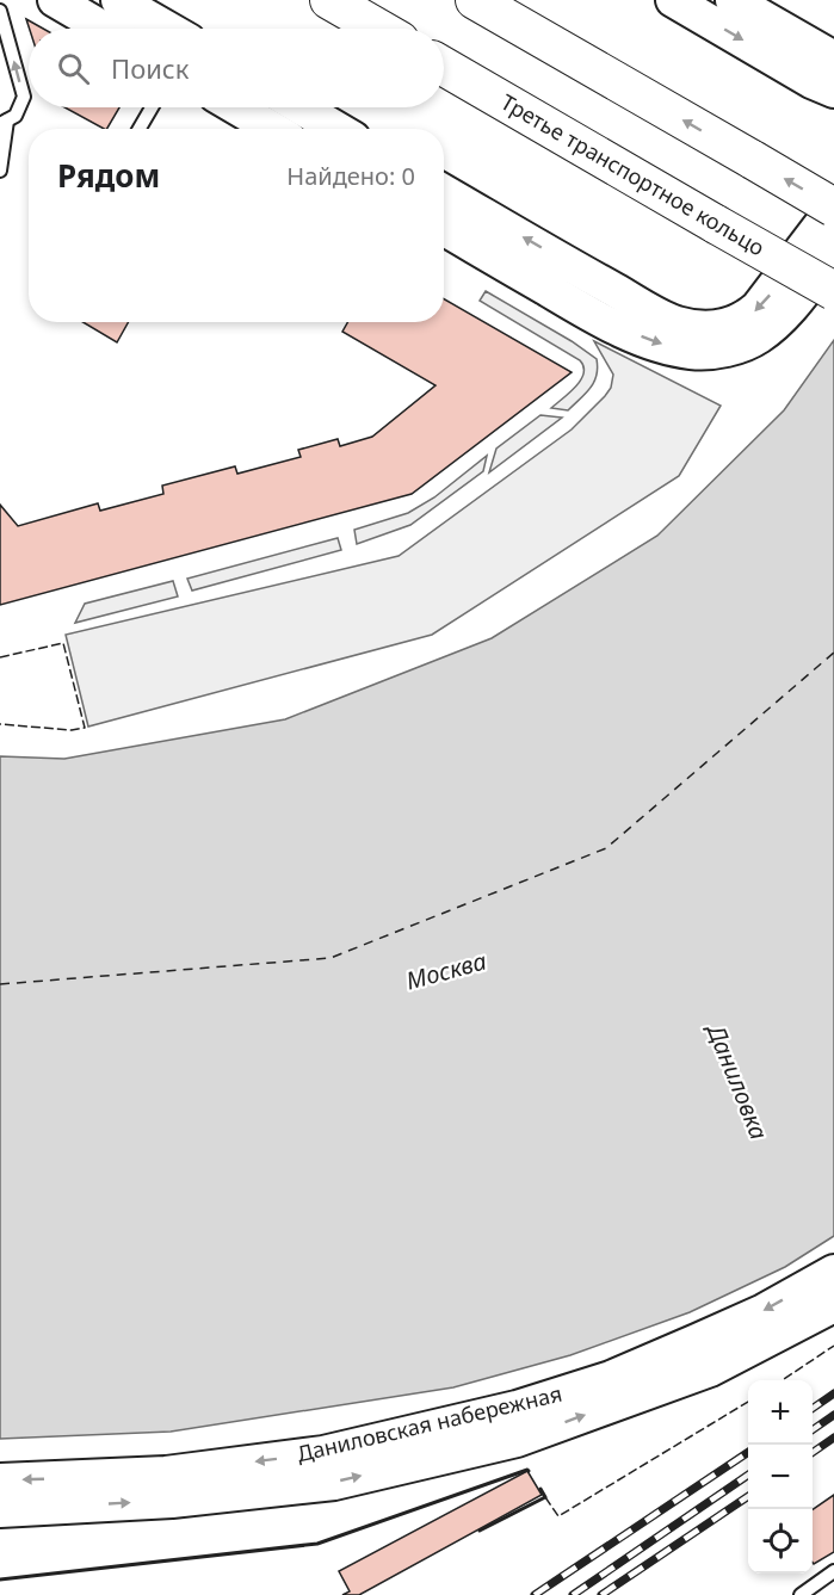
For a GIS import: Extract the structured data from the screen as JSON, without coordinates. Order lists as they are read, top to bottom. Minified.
{"streets":{"main road":["Третье транспортное кольцо","Даниловская набережная"]},"water":["Москва","Даниловка"],"page":{"search":"Поиск","heading":["Рядом","Найдено: 0"],"map_buttons":["+","−"]}}
